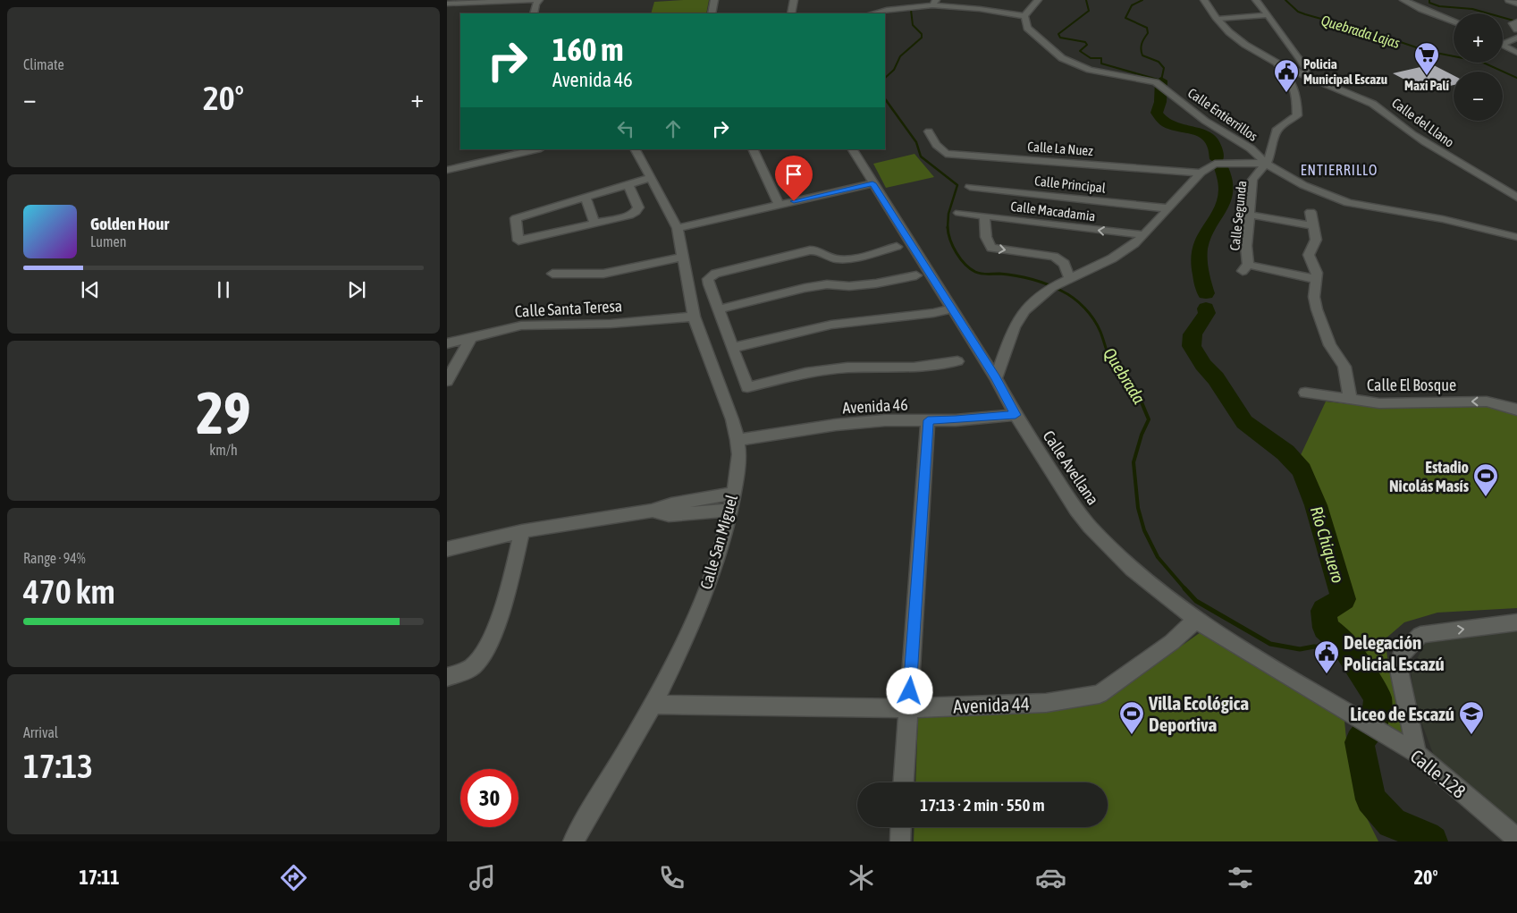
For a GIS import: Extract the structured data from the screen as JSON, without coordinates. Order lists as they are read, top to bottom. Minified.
{"streets":{"street":["Calle Entierrillos","Calle del Llano","Calle La Nuez","Calle Principal","Calle Macadamia","Calle Segunda","Calle Santa Teresa","Calle El Bosque","Avenida 46","Calle Avellana","Calle San Miguel","Avenida 44","Calle 128"]},"crossings":[["Calle Entierrillos","Calle Segunda"],["Calle Santa Teresa","Calle San Miguel"],["Avenida 46","Calle Avellana"],["Avenida 46","Calle San Miguel"],["Calle Avellana","Avenida 44"],["Calle Avellana","Calle 128"],["Calle San Miguel","Avenida 44"]],"one_way":["Calle Macadamia","Calle El Bosque"],"districts":["ENTIERRILLO"],"water":["Quebrada Lajas","Quebrada","Río Chiquero"],"places":{"supermarket":["Maxi Palí"],"public building":["Policia Municipal Escazu","Delegación Policial Escazú"],"sports":["Estadio Nicolás Masís","Villa Ecológica Deportiva"],"school or university":["Liceo de Escazú"]},"page":{"tile":["Climate",["29","km/h"],["Range · 94%","470 km"],["Arrival","17:13"]],"map_buttons":["+","−"],"turn":["160 m","Avenida 46"],"heat":["−","20°","+"],"song":["Golden Hour","Lumen"],"limit":"30","trip":"17:13 · 2 min · 550 m","tabs":["17:11","20°"]}}
